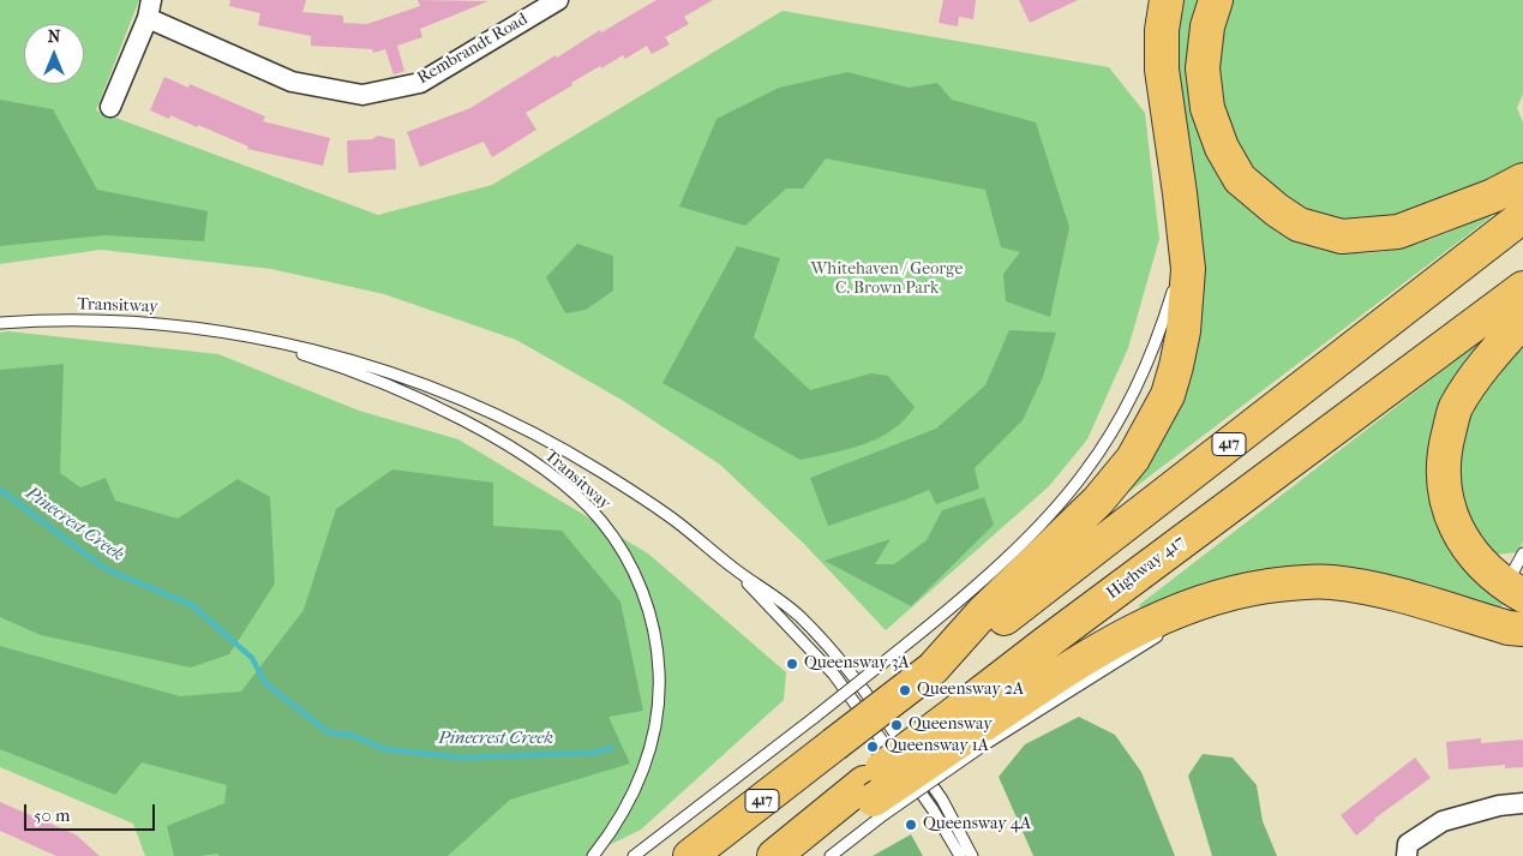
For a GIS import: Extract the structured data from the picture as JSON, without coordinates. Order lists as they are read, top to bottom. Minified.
{"streets":{"highway":["417","Highway 417"],"street":["Rembrandt Road"],"lane":["Transitway"]},"water":["Pinecrest Creek"],"parks":["Whitehaven / George C. Brown Park"],"places":["Queensway 3A","Queensway 2A","Queensway","Queensway 1A","Queensway 4A"],"scale_bar":"50 m","north":"top"}
